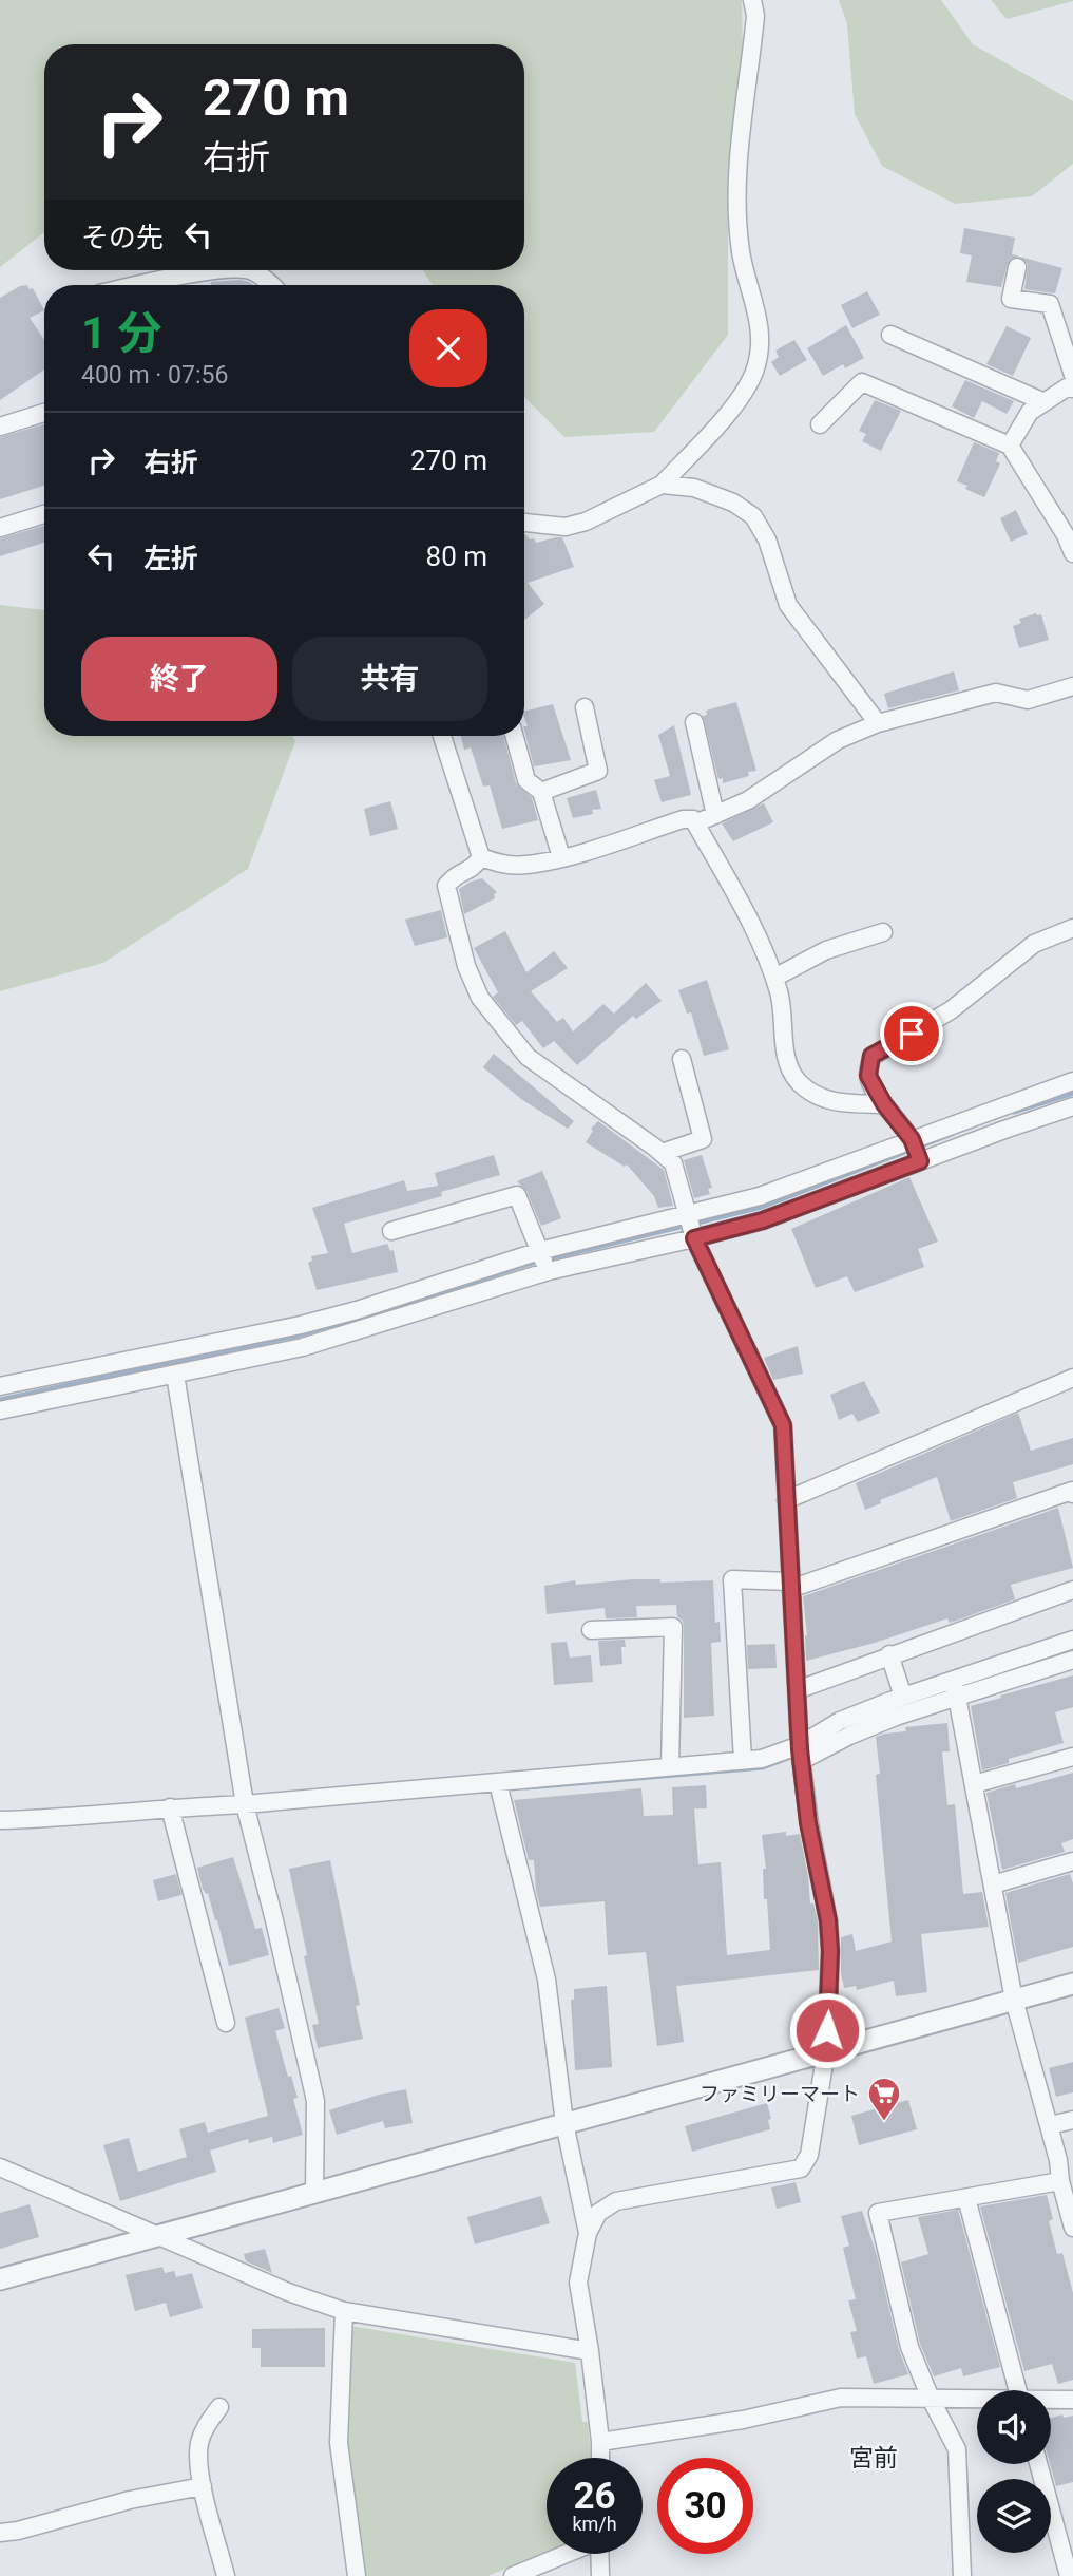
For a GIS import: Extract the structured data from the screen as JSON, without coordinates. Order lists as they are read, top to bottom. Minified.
{"districts":["宮前"],"places":{"supermarket":["ファミリーマート"]},"page":{"turn":["270 m","右折"],"then":"その先","heading":["1 分","400 m · 07:56"],"list":[{"name":"右折","value":"270 m"},{"name":"左折","value":"80 m"}],"buttons":["終了","共有"],"speed":"26 km/h","limit":"30"}}
